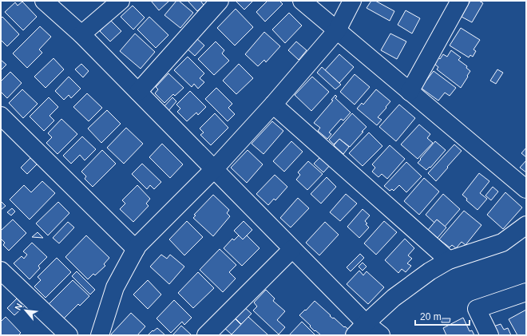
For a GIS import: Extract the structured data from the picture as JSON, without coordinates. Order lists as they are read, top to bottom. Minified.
{"scale_bar":"20 m","north":"top left"}
